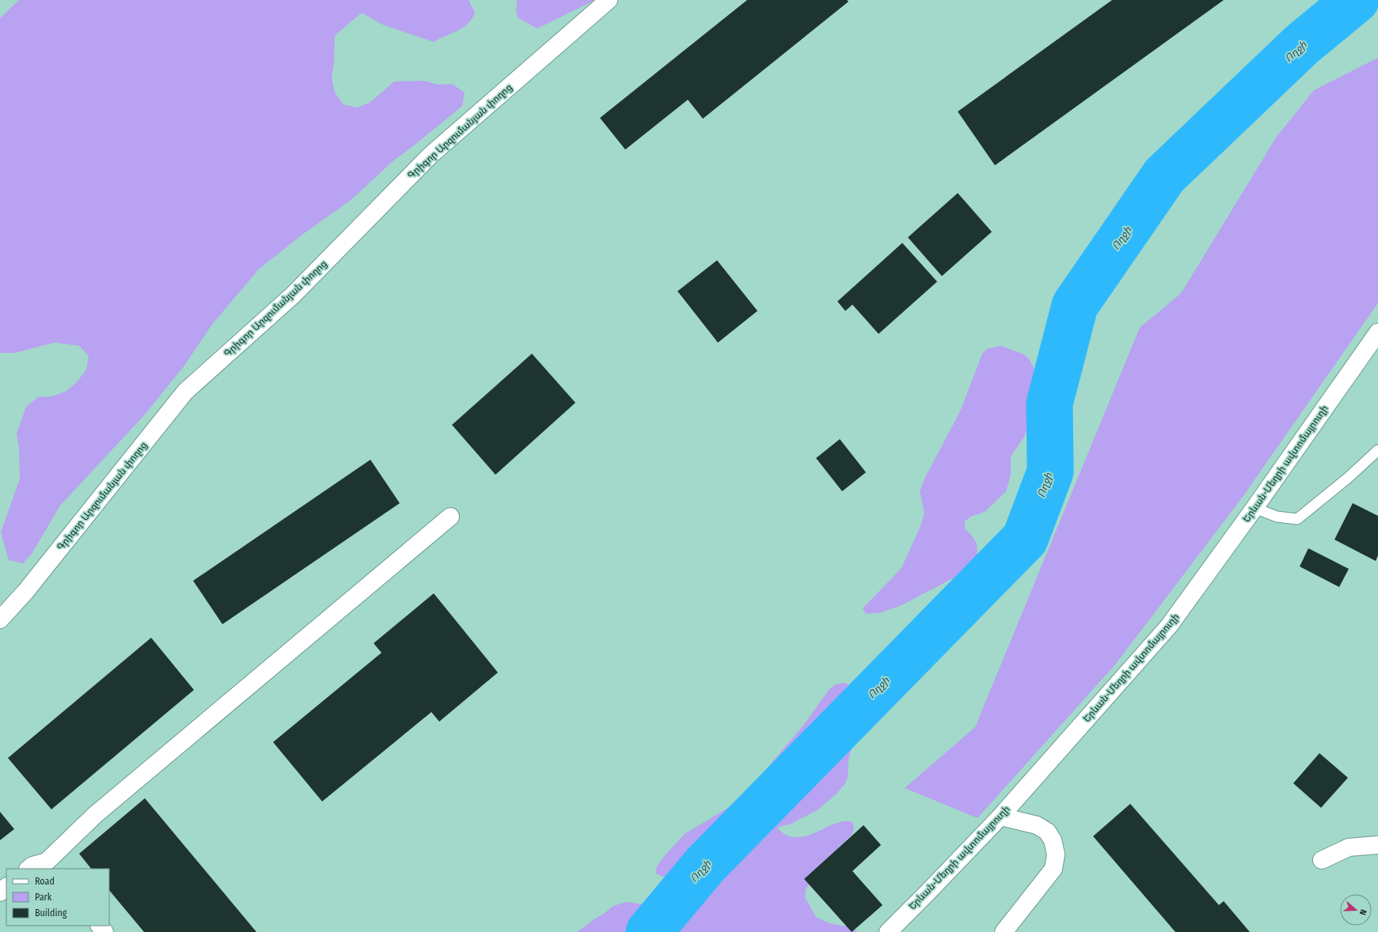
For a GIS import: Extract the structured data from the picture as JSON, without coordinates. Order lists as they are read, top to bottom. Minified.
{"streets":{"main road":["Գրիգոր Արզումանյան փողոց","Երևան-Մեղրի ավտոմայրուղի"]},"water":["Ողջի"],"legend":["Road","Park","Building"],"north":"right"}
